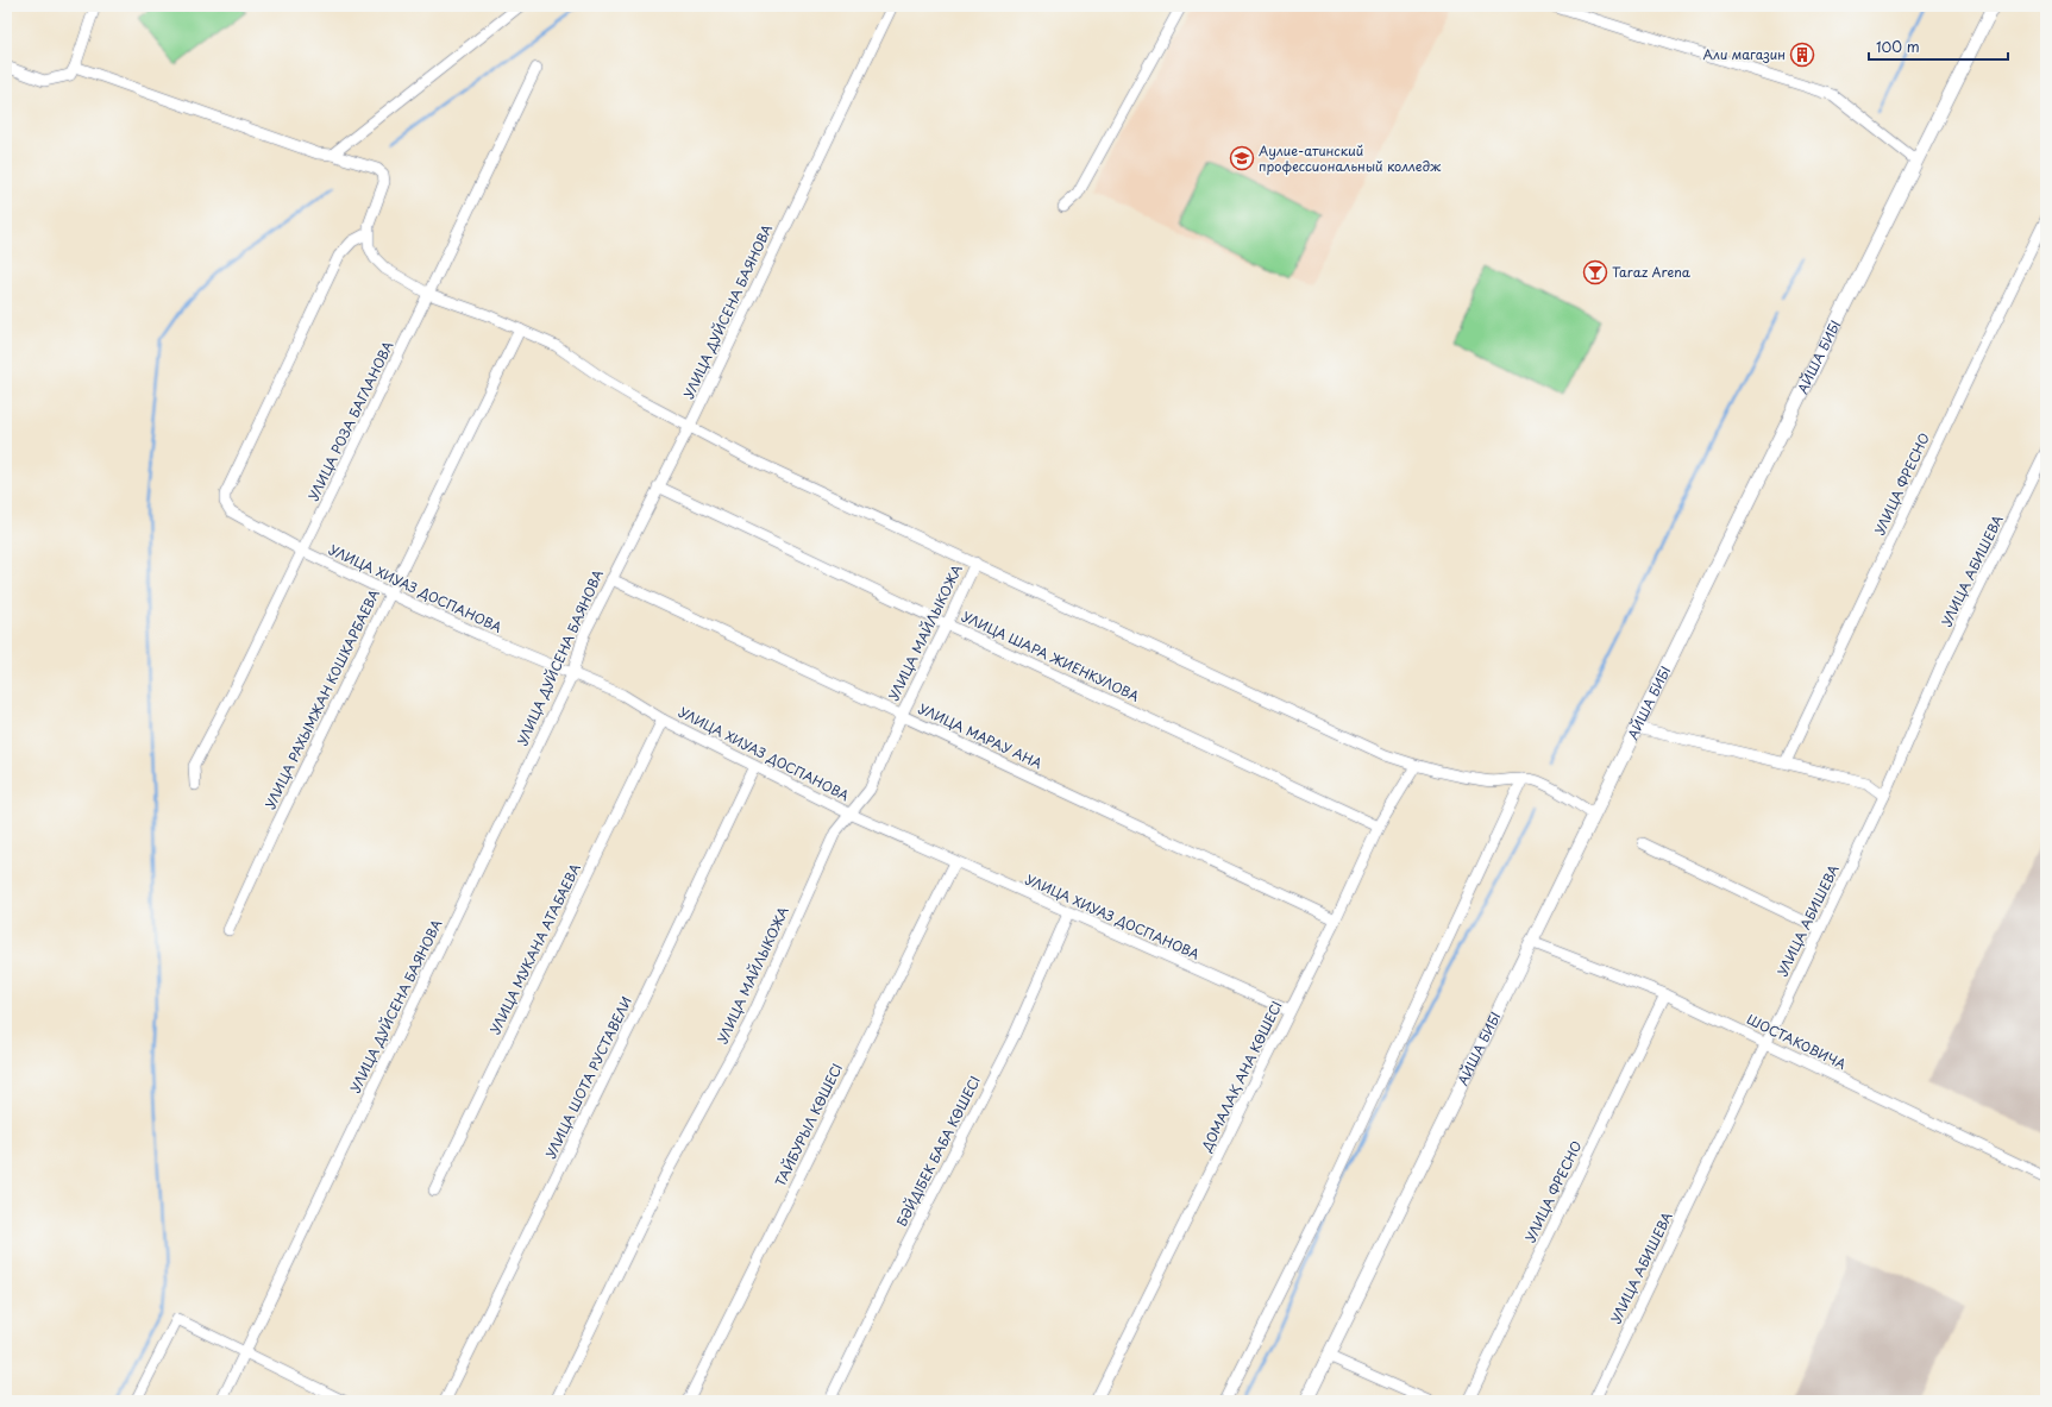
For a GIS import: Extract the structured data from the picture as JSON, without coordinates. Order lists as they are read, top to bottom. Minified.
{"streets":{"main road":["АЙША БИБІ"],"street":["УЛИЦА ДУЙСЕНА БАЯНОВА","УЛИЦА РОЗА БАГЛАНОВА","УЛИЦА ФРЕСНО","УЛИЦА АБИШЕВА","УЛИЦА ХИУАЗ ДОСПАНОВА","УЛИЦА МАЙЛЫКОЖА","УЛИЦА ШАРА ЖИЕНКУЛОВА","УЛИЦА РАХЫМЖАН КОШКАРБАЕВА","УЛИЦА МАРАУ АНА","УЛИЦА МУКАНА АТАБАЕВА","ШОСТАКОВИЧА","ДОМАЛАҚ АНА КӨШЕСІ","УЛИЦА ШОТА РУСТАВЕЛИ","ТАЙБУРЫЛ КӨШЕСІ","БӘЙДІБЕК БАБА КӨШЕСІ"]},"crossings":[["УЛИЦА ДУЙСЕНА БАЯНОВА","УЛИЦА ХИУАЗ ДОСПАНОВА"],["УЛИЦА ДУЙСЕНА БАЯНОВА","УЛИЦА ШАРА ЖИЕНКУЛОВА"],["УЛИЦА ДУЙСЕНА БАЯНОВА","УЛИЦА МАРАУ АНА"],["АЙША БИБІ","ШОСТАКОВИЧА"],["УЛИЦА РОЗА БАГЛАНОВА","УЛИЦА ХИУАЗ ДОСПАНОВА"],["УЛИЦА ФРЕСНО","ШОСТАКОВИЧА"],["УЛИЦА АБИШЕВА","ШОСТАКОВИЧА"],["УЛИЦА ХИУАЗ ДОСПАНОВА","УЛИЦА МАЙЛЫКОЖА"],["УЛИЦА ХИУАЗ ДОСПАНОВА","УЛИЦА РАХЫМЖАН КОШКАРБАЕВА"],["УЛИЦА ХИУАЗ ДОСПАНОВА","УЛИЦА МУКАНА АТАБАЕВА"],["УЛИЦА ХИУАЗ ДОСПАНОВА","ДОМАЛАҚ АНА КӨШЕСІ"],["УЛИЦА ХИУАЗ ДОСПАНОВА","УЛИЦА ШОТА РУСТАВЕЛИ"],["УЛИЦА ХИУАЗ ДОСПАНОВА","ТАЙБУРЫЛ КӨШЕСІ"],["УЛИЦА ХИУАЗ ДОСПАНОВА","БӘЙДІБЕК БАБА КӨШЕСІ"],["УЛИЦА МАЙЛЫКОЖА","УЛИЦА ШАРА ЖИЕНКУЛОВА"],["УЛИЦА МАЙЛЫКОЖА","УЛИЦА МАРАУ АНА"],["УЛИЦА ШАРА ЖИЕНКУЛОВА","ДОМАЛАҚ АНА КӨШЕСІ"],["УЛИЦА МАРАУ АНА","ДОМАЛАҚ АНА КӨШЕСІ"]],"places":{"building":["Али магазин"],"school or university":["Аулие-атинский профессиональный колледж"],"bar":["Taraz Arena"]},"scale_bar":"100 m"}
